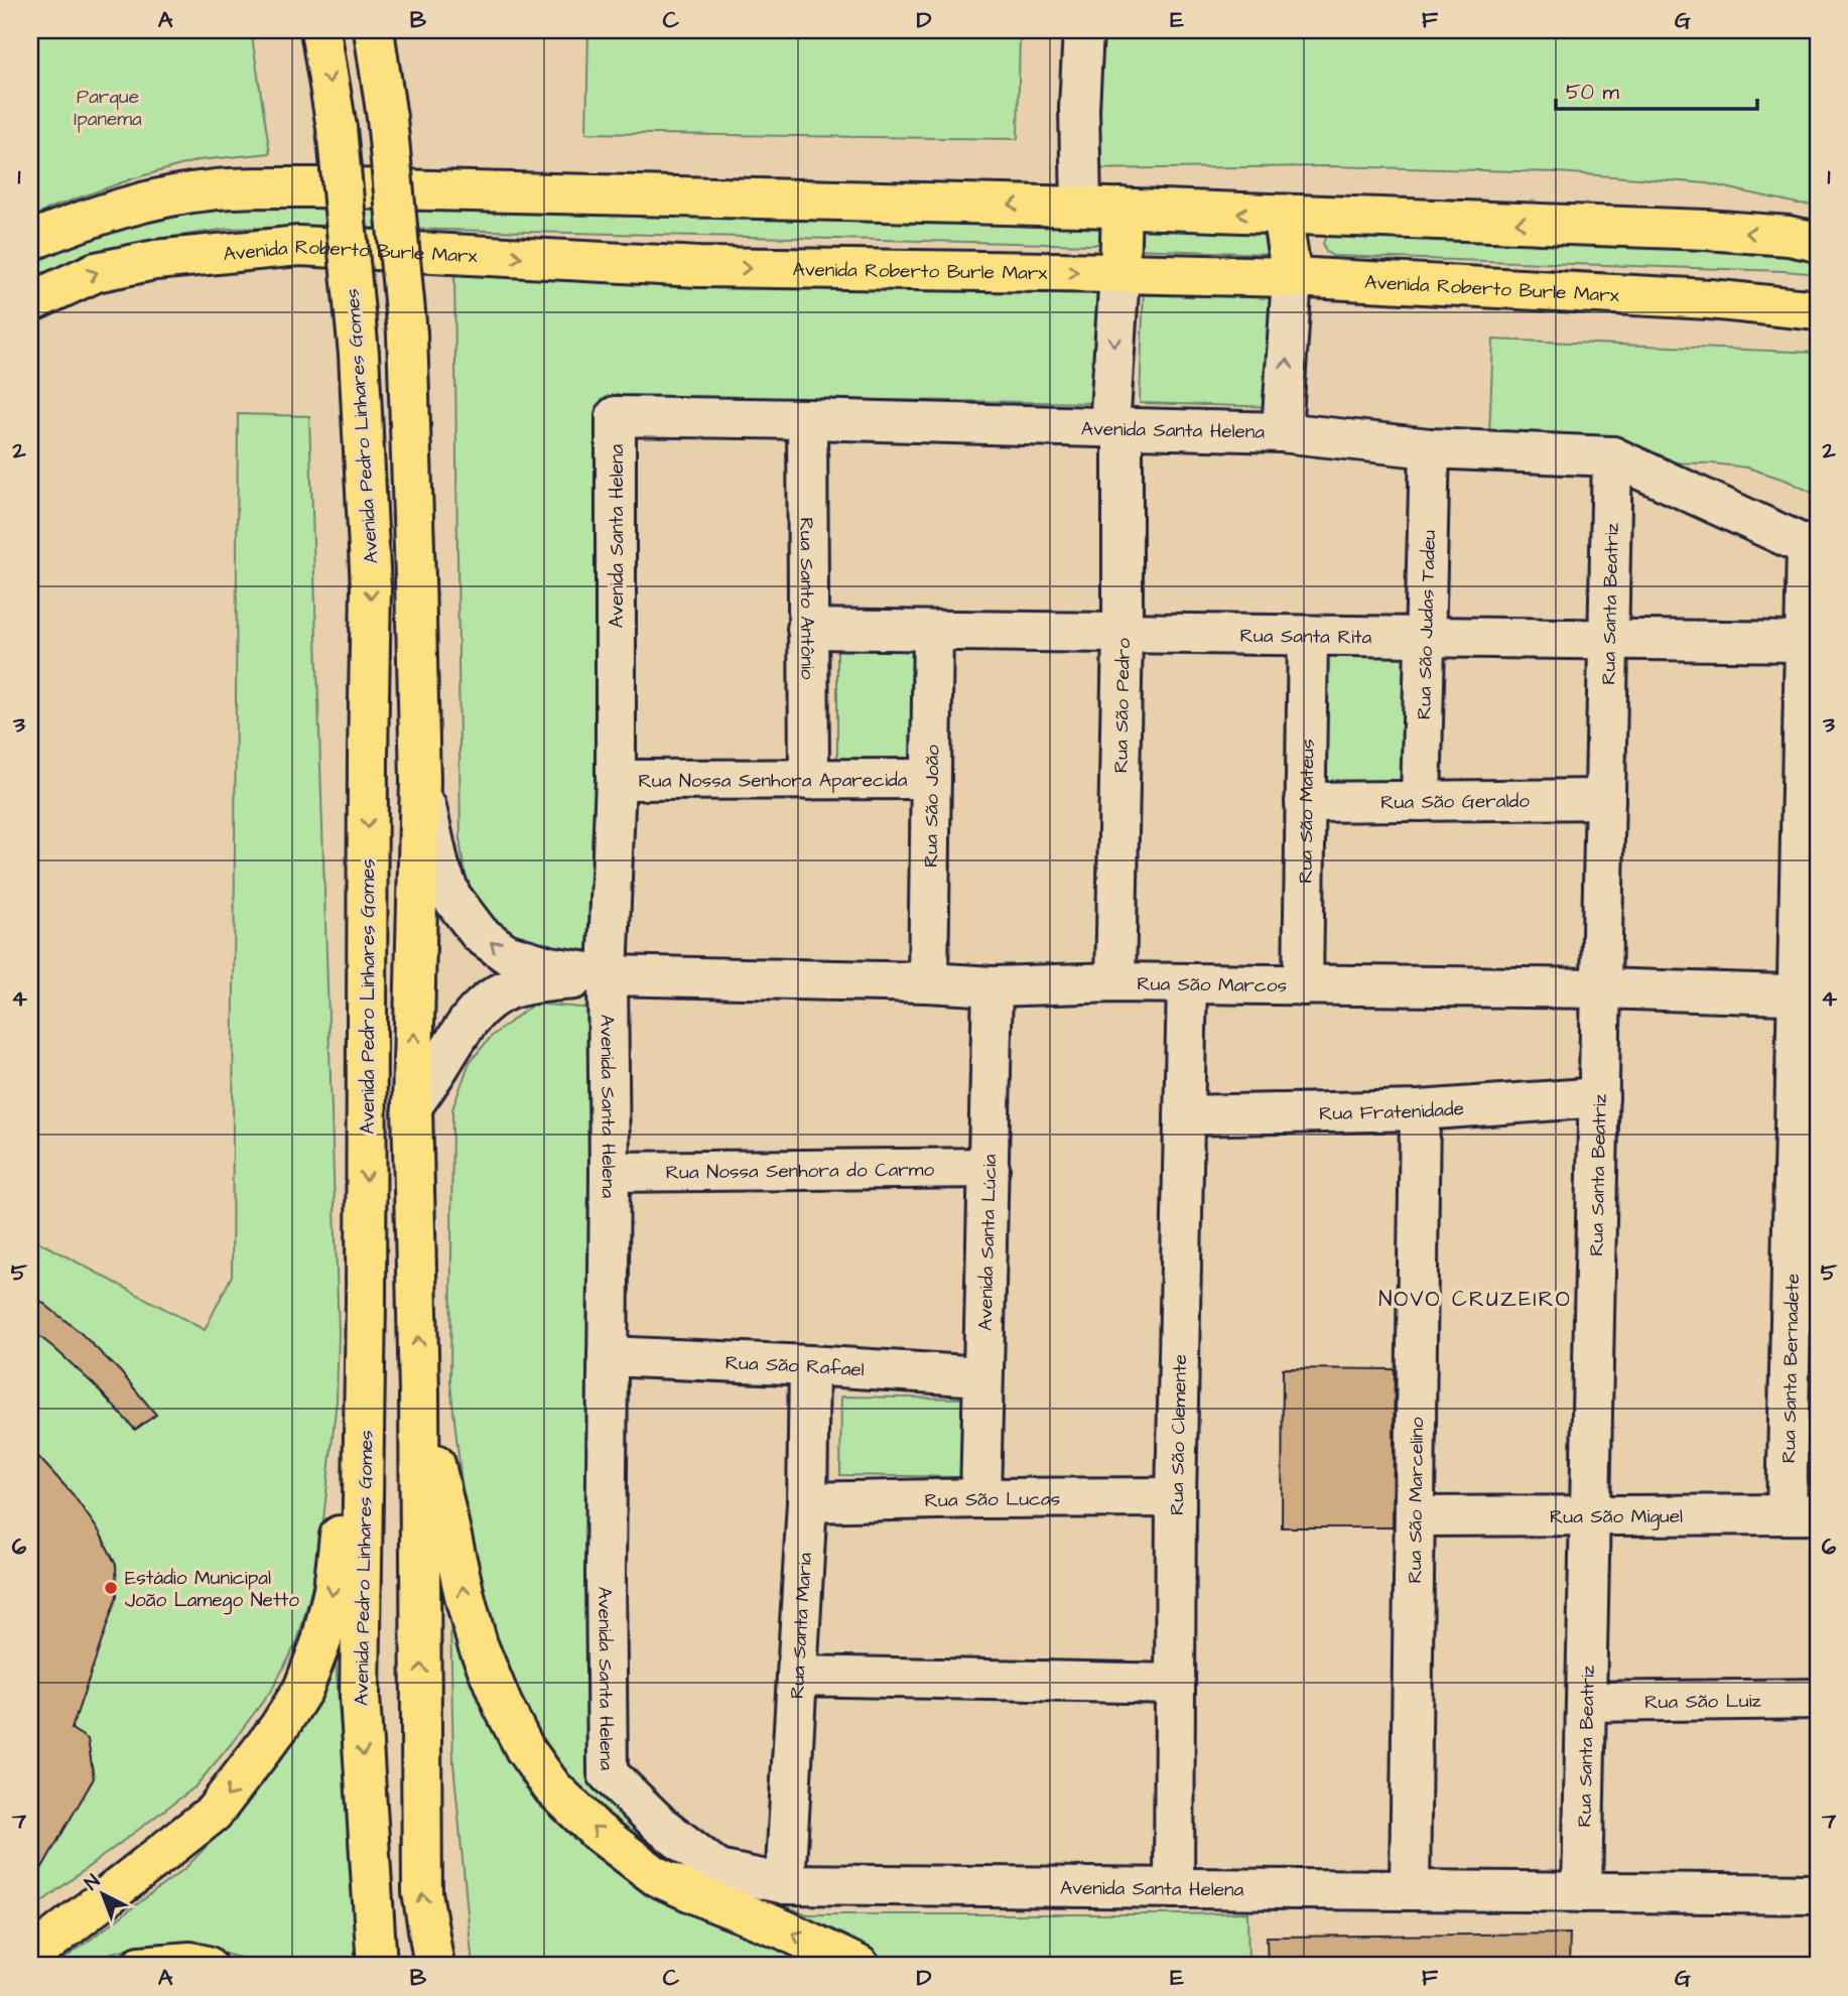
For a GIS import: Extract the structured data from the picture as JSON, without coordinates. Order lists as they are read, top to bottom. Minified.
{"streets":{"main road":["Avenida Roberto Burle Marx","Avenida Pedro Linhares Gomes"],"street":["Avenida Santa Helena","Rua Santo Antônio","Rua Santa Beatriz","Rua São Judas Tadeu","Rua Santa Rita","Rua São Pedro","Rua Nossa Senhora Aparecida","Rua São Geraldo","Rua São João","Rua São Mateus","Rua São Marcos","Rua Fratenidade","Rua Nossa Senhora do Carmo","Avenida Santa Lúcia","Rua São Rafael","Rua Santa Bernadete","Rua São Clemente","Rua São Lucas","Rua São Marcelino","Rua São Miguel","Rua Santa Maria","Rua São Luiz"]},"crossings":[["Avenida Roberto Burle Marx","Rua São Pedro"],["Avenida Santa Helena","Rua Santo Antônio"],["Avenida Santa Helena","Rua Santa Beatriz"],["Avenida Santa Helena","Rua São Judas Tadeu"],["Avenida Santa Helena","Rua São Pedro"],["Avenida Santa Helena","Rua Nossa Senhora Aparecida"],["Avenida Santa Helena","Rua São Marcos"],["Avenida Santa Helena","Rua Nossa Senhora do Carmo"],["Avenida Santa Helena","Rua São Rafael"],["Avenida Santa Helena","Rua Santa Bernadete"],["Avenida Santa Helena","Rua São Clemente"],["Avenida Santa Helena","Rua São Marcelino"],["Avenida Santa Helena","Rua Santa Maria"],["Rua Santo Antônio","Rua Santa Rita"],["Rua Santo Antônio","Rua Nossa Senhora Aparecida"],["Rua Santa Beatriz","Rua Santa Rita"],["Rua Santa Beatriz","Rua São Geraldo"],["Rua Santa Beatriz","Rua São Marcos"],["Rua Santa Beatriz","Rua Fratenidade"],["Rua Santa Beatriz","Rua São Miguel"],["Rua Santa Beatriz","Rua São Luiz"],["Rua São Judas Tadeu","Rua Santa Rita"],["Rua São Judas Tadeu","Rua São Geraldo"],["Rua Santa Rita","Rua São Pedro"],["Rua Santa Rita","Rua São João"],["Rua Santa Rita","Rua São Mateus"],["Rua Santa Rita","Rua Santa Bernadete"],["Rua São Pedro","Rua São Marcos"],["Rua Nossa Senhora Aparecida","Rua São João"],["Rua São Geraldo","Rua São Mateus"],["Rua São João","Rua São Marcos"],["Rua São Mateus","Rua São Marcos"],["Rua São Marcos","Avenida Santa Lúcia"],["Rua São Marcos","Rua Santa Bernadete"],["Rua São Marcos","Rua São Clemente"],["Rua Fratenidade","Rua São Clemente"],["Rua Fratenidade","Rua São Marcelino"],["Rua Nossa Senhora do Carmo","Avenida Santa Lúcia"],["Avenida Santa Lúcia","Rua São Rafael"],["Avenida Santa Lúcia","Rua São Lucas"],["Rua São Rafael","Rua Santa Maria"],["Rua Santa Bernadete","Rua São Miguel"],["Rua São Clemente","Rua São Lucas"],["Rua São Lucas","Rua Santa Maria"],["Rua São Marcelino","Rua São Miguel"]],"districts":["NOVO CRUZEIRO"],"parks":["Parque Ipanema"],"places":["Estádio Municipal João Lamego Netto"],"scale_bar":"50 m","north":"top left","grid":{"columns":["A","B","C","D","E","F","G"],"rows":["1","2","3","4","5","6","7"]}}
